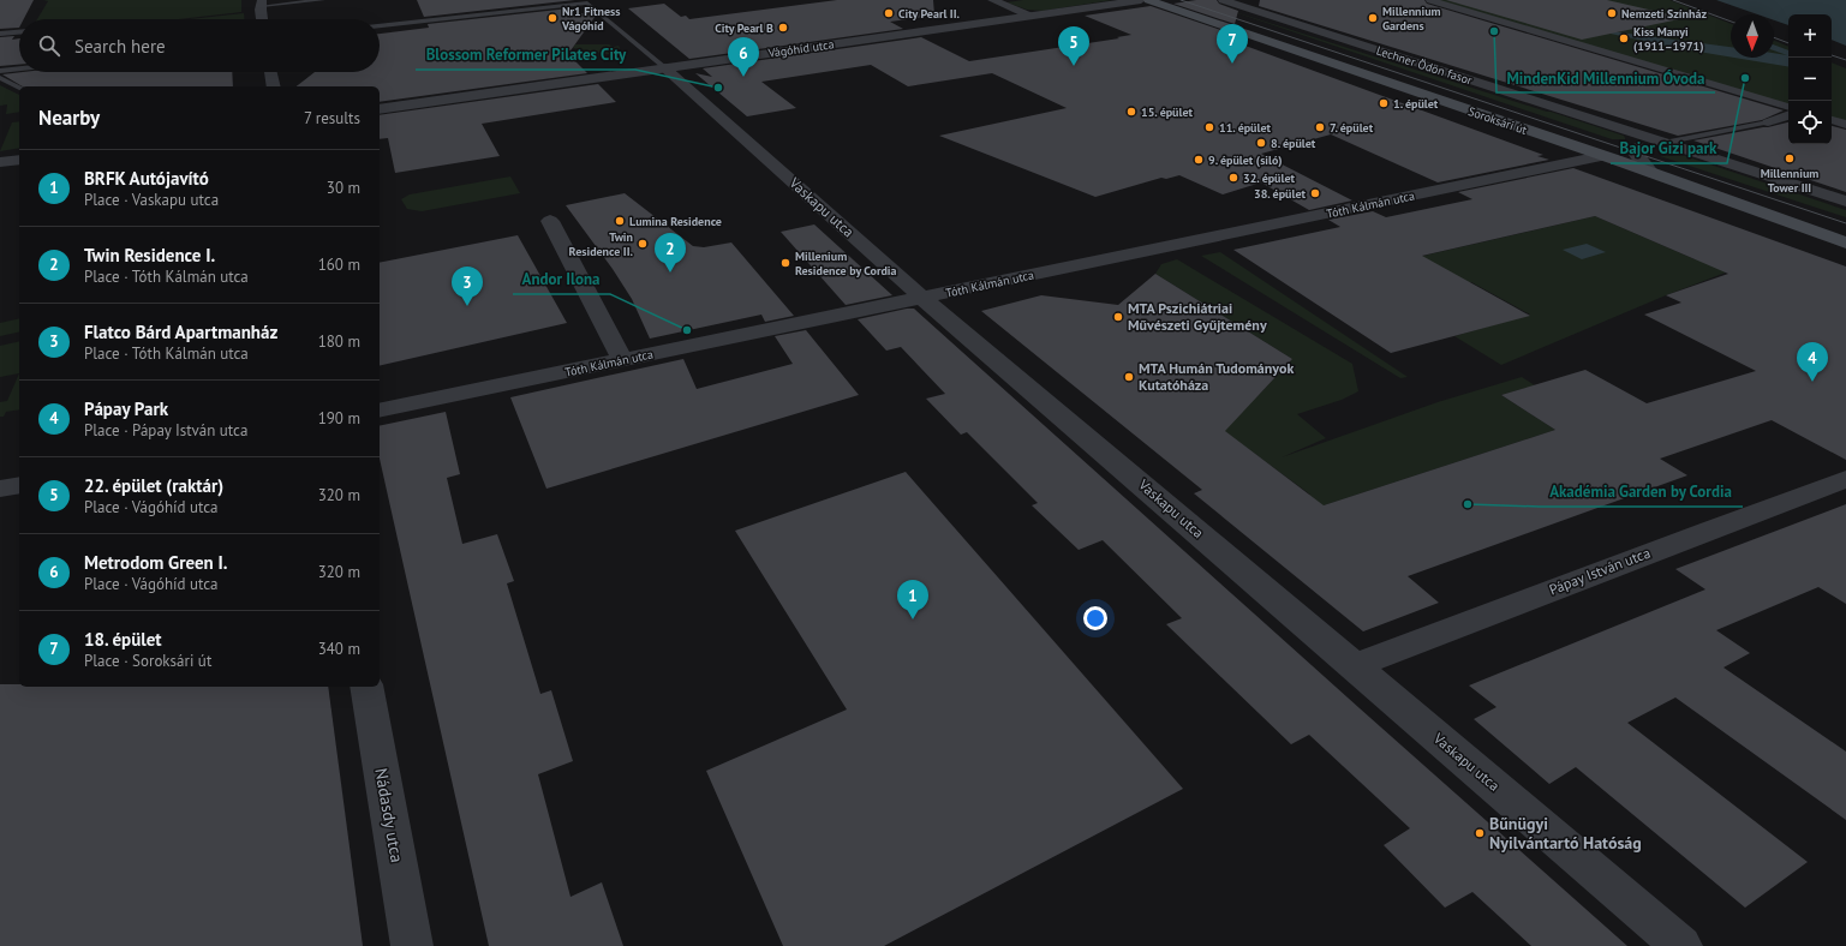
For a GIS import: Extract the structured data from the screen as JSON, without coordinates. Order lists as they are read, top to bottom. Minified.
{"streets":{"main road":["Soroksári út"],"street":["Vágóhíd utca","Lechner Ödön fasor","Tóth Kálmán utca","Vaskapu utca","Pápay István utca","Nádasdy utca"]},"crossings":[["Vágóhíd utca","Vaskapu utca"],["Soroksári út","Tóth Kálmán utca"],["Tóth Kálmán utca","Vaskapu utca"],["Vaskapu utca","Pápay István utca"]],"places":["City Pearl II.","Nemzeti Színház","Nr1 Fitness Vágóhíd","Millennium Gardens","City Pearl B","MindenKid Millennium Óvoda","Kiss Manyi (1911–1971)","Bajor Gizi park","Blossom Reformer Pilates City","1. épület","15. épület","11. épület","7. épület","8. épület","Millennium Tower III","9. épület (siló)","32. épület","38. épület","Lumina Residence","Twin Residence II.","Millenium Residence by Cordia","MTA Pszichiátriai Művészeti Gyűjtemény","Andor Ilona","MTA Humán Tudományok Kutatóháza","Akadémia Garden by Cordia","Bűnügyi Nyilvántartó Hatóság"],"north":"bottom","page":{"map_buttons":["+","−"],"search":"Search here","pins":["7","5","6","2","3","4","1"],"heading":["Nearby","7 results"],"list":[{"mark":"1","name":"BRFK Autójavító","note":"Place · Vaskapu utca","value":"30 m"},{"mark":"2","name":"Twin Residence I.","note":"Place · Tóth Kálmán utca","value":"160 m"},{"mark":"3","name":"Flatco Bárd Apartmanház","note":"Place · Tóth Kálmán utca","value":"180 m"},{"mark":"4","name":"Pápay Park","note":"Place · Pápay István utca","value":"190 m"},{"mark":"5","name":"22. épület (raktár)","note":"Place · Vágóhíd utca","value":"320 m"},{"mark":"6","name":"Metrodom Green I.","note":"Place · Vágóhíd utca","value":"320 m"},{"mark":"7","name":"18. épület","note":"Place · Soroksári út","value":"340 m"}]}}
